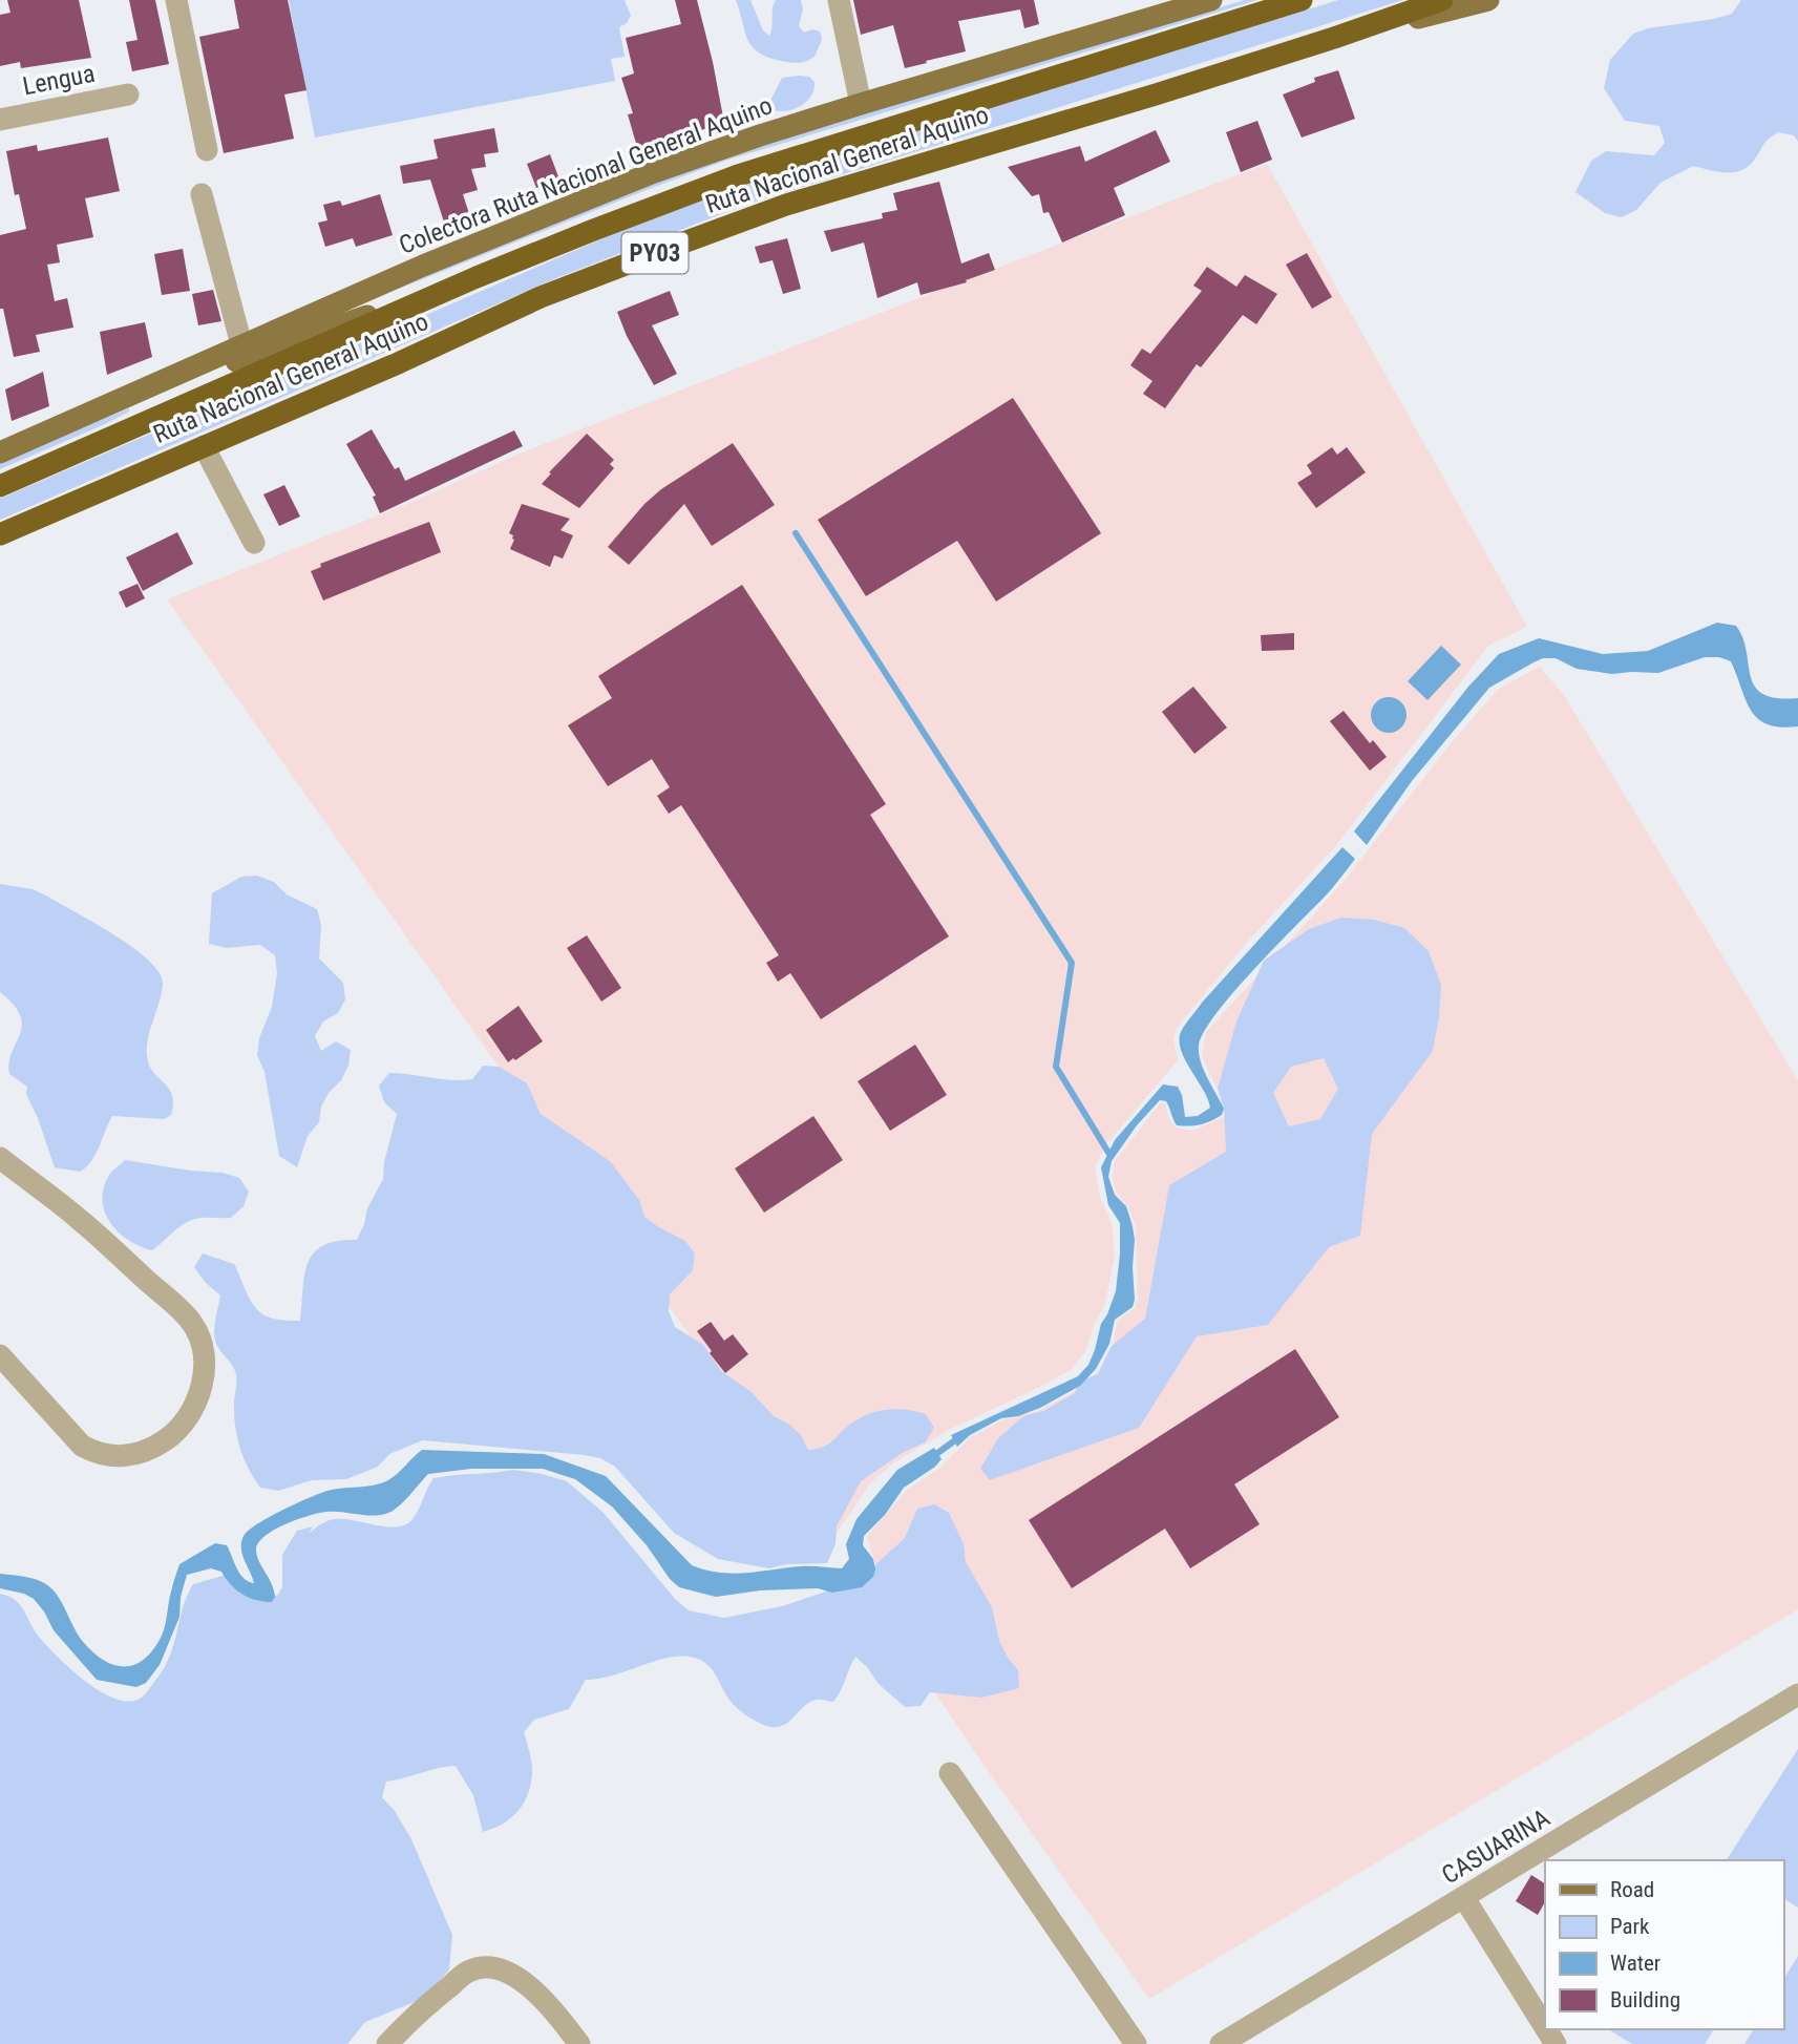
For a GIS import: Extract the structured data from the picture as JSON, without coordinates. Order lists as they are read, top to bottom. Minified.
{"streets":{"highway":["Ruta Nacional General Aquino","PY03"],"main road":["Colectora Ruta Nacional General Aquino"],"street":["Lengua","CASUARINA"]},"crossings":[["Ruta Nacional General Aquino","PY03"]],"legend":["Road","Park","Water","Building"]}
